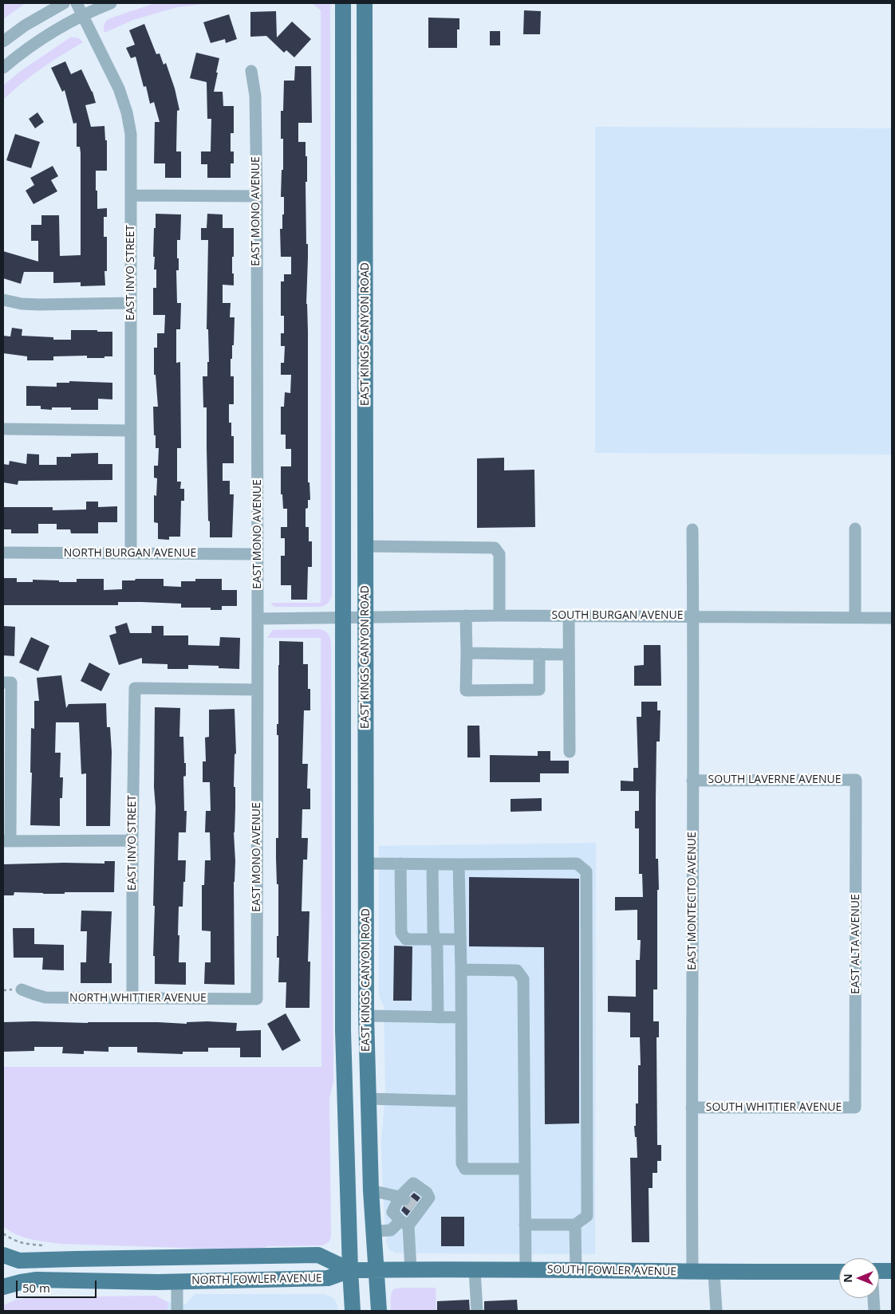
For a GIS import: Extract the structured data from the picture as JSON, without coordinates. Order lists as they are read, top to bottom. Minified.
{"streets":{"main road":["EAST KINGS CANYON ROAD","SOUTH FOWLER AVENUE","NORTH FOWLER AVENUE"],"street":["EAST MONO AVENUE","EAST INYO STREET","NORTH BURGAN AVENUE","SOUTH BURGAN AVENUE","SOUTH LAVERNE AVENUE","EAST MONTECITO AVENUE","EAST ALTA AVENUE","NORTH WHITTIER AVENUE","SOUTH WHITTIER AVENUE"]},"crossings":[["EAST MONO AVENUE","EAST INYO STREET"],["EAST MONO AVENUE","NORTH BURGAN AVENUE"],["EAST MONO AVENUE","NORTH WHITTIER AVENUE"],["EAST INYO STREET","NORTH BURGAN AVENUE"],["EAST INYO STREET","NORTH WHITTIER AVENUE"],["EAST KINGS CANYON ROAD","SOUTH BURGAN AVENUE"],["EAST KINGS CANYON ROAD","SOUTH FOWLER AVENUE"],["EAST KINGS CANYON ROAD","NORTH FOWLER AVENUE"],["SOUTH BURGAN AVENUE","EAST MONTECITO AVENUE"],["SOUTH LAVERNE AVENUE","EAST MONTECITO AVENUE"],["SOUTH LAVERNE AVENUE","EAST ALTA AVENUE"],["EAST MONTECITO AVENUE","SOUTH WHITTIER AVENUE"],["EAST MONTECITO AVENUE","SOUTH FOWLER AVENUE"],["EAST ALTA AVENUE","SOUTH WHITTIER AVENUE"],["SOUTH FOWLER AVENUE","NORTH FOWLER AVENUE"]],"scale_bar":"50 m","north":"left"}
